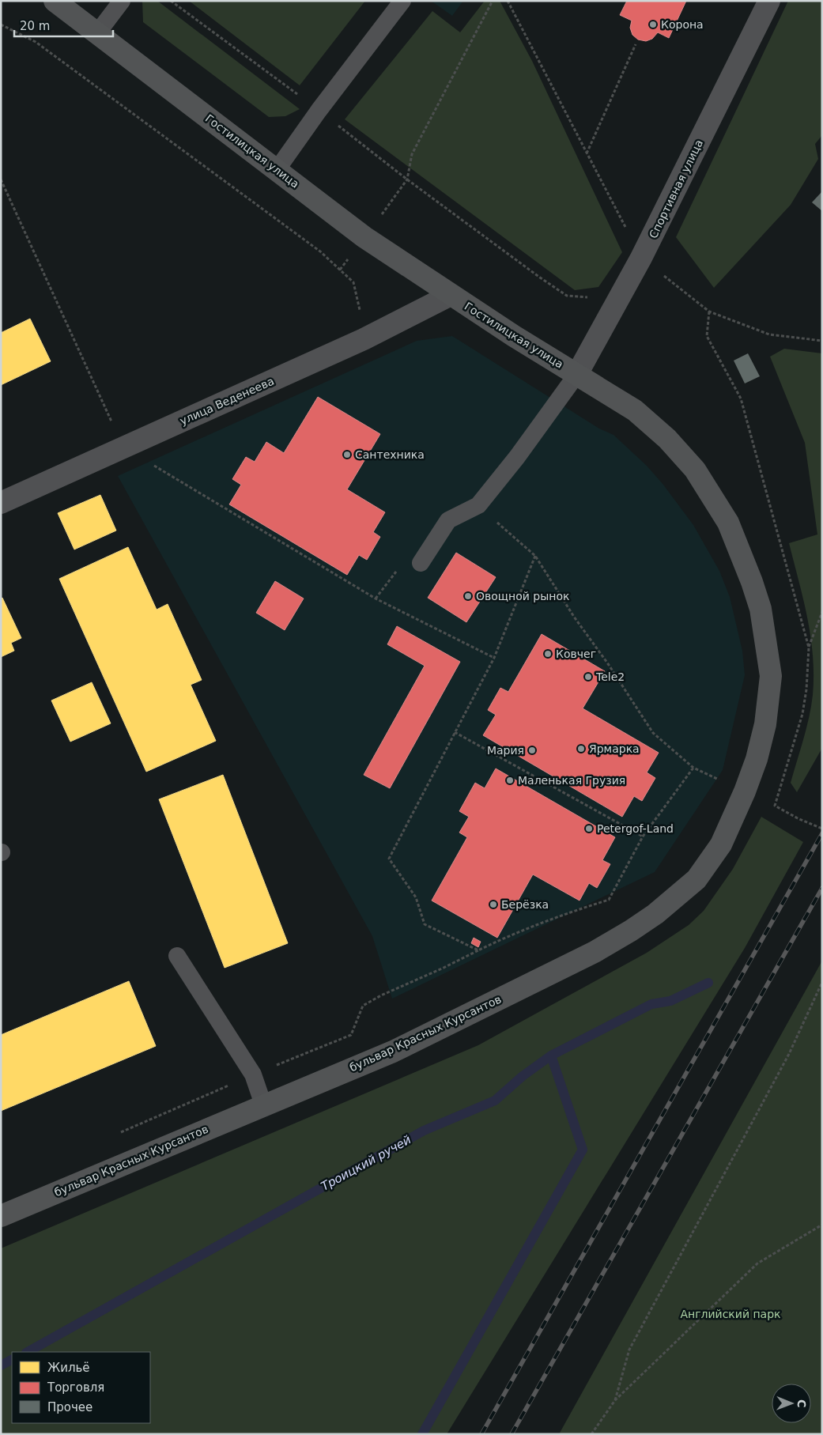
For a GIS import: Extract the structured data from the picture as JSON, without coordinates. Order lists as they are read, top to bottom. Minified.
{"streets":{"main road":["Гостилицкая улица","бульвар Красных Курсантов"],"street":["Спортивная улица","улица Веденеева"]},"crossings":[["Гостилицкая улица","Спортивная улица"],["Гостилицкая улица","улица Веденеева"],["Гостилицкая улица","бульвар Красных Курсантов"]],"water":["Троицкий ручей"],"parks":["Английский парк"],"places":["Корона","Сантехника","Овощной рынок","Ковчег","Tele2","Ярмарка","Мария","Маленькая Грузия","Petergof-Land","Берёзка"],"legend":["Жильё","Торговля","Прочее"],"scale_bar":"20 m","north":"right"}
